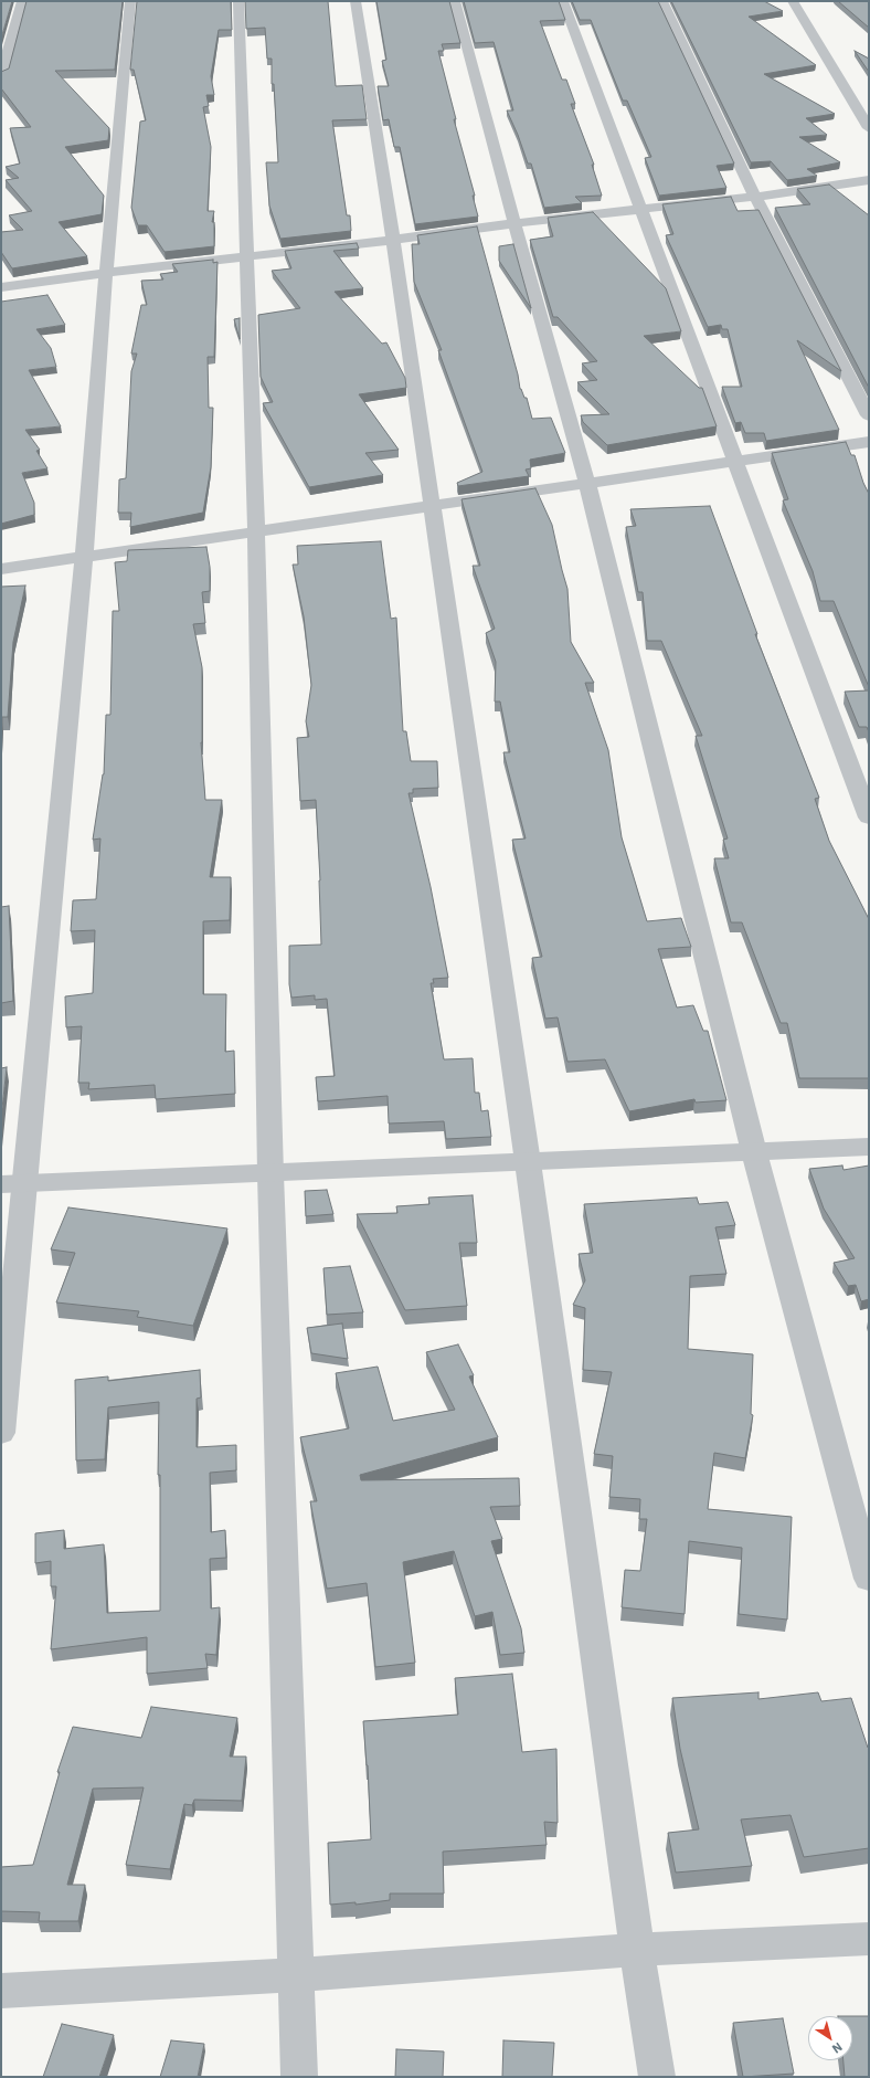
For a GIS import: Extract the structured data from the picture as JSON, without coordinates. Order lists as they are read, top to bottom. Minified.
{"north":"bottom right"}
